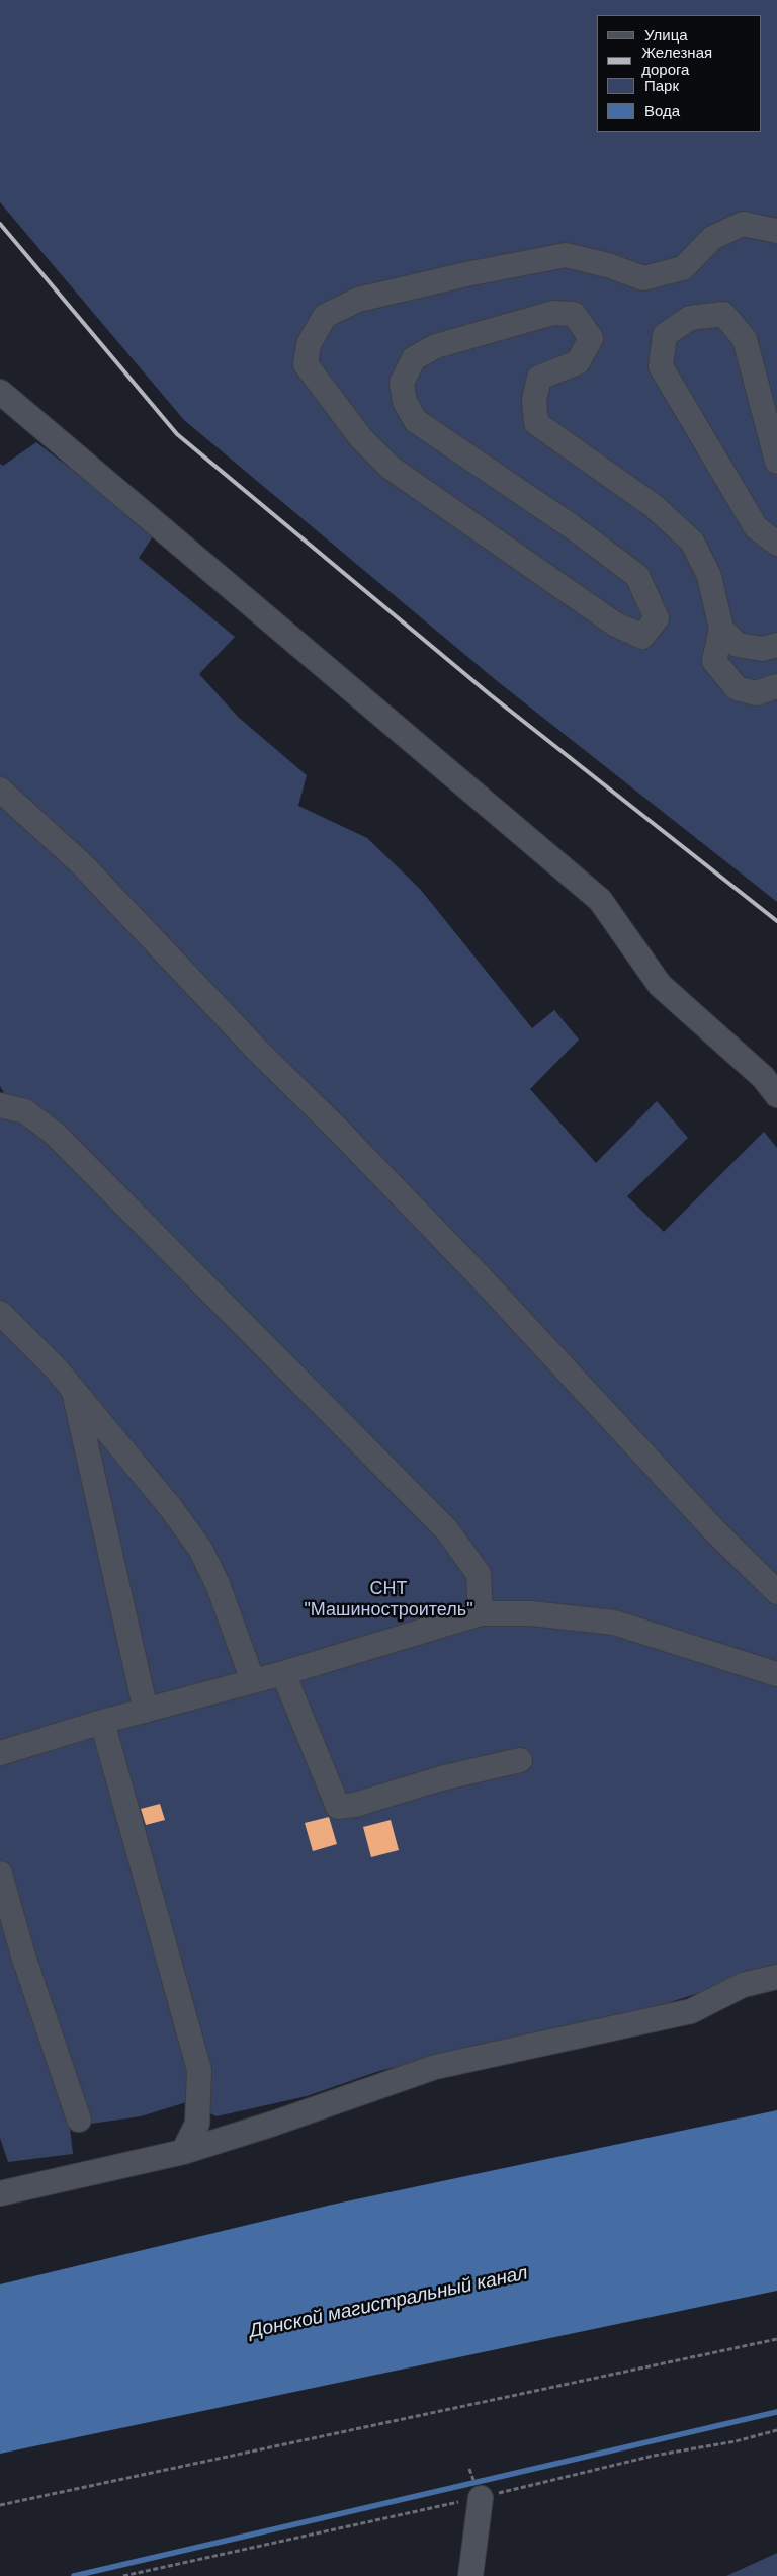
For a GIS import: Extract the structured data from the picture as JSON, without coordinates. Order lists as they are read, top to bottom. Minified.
{"water":["Донской магистральный канал"],"parks":["СНТ \"Машиностроитель\""],"legend":["Улица","Железная дорога","Парк","Вода"]}
